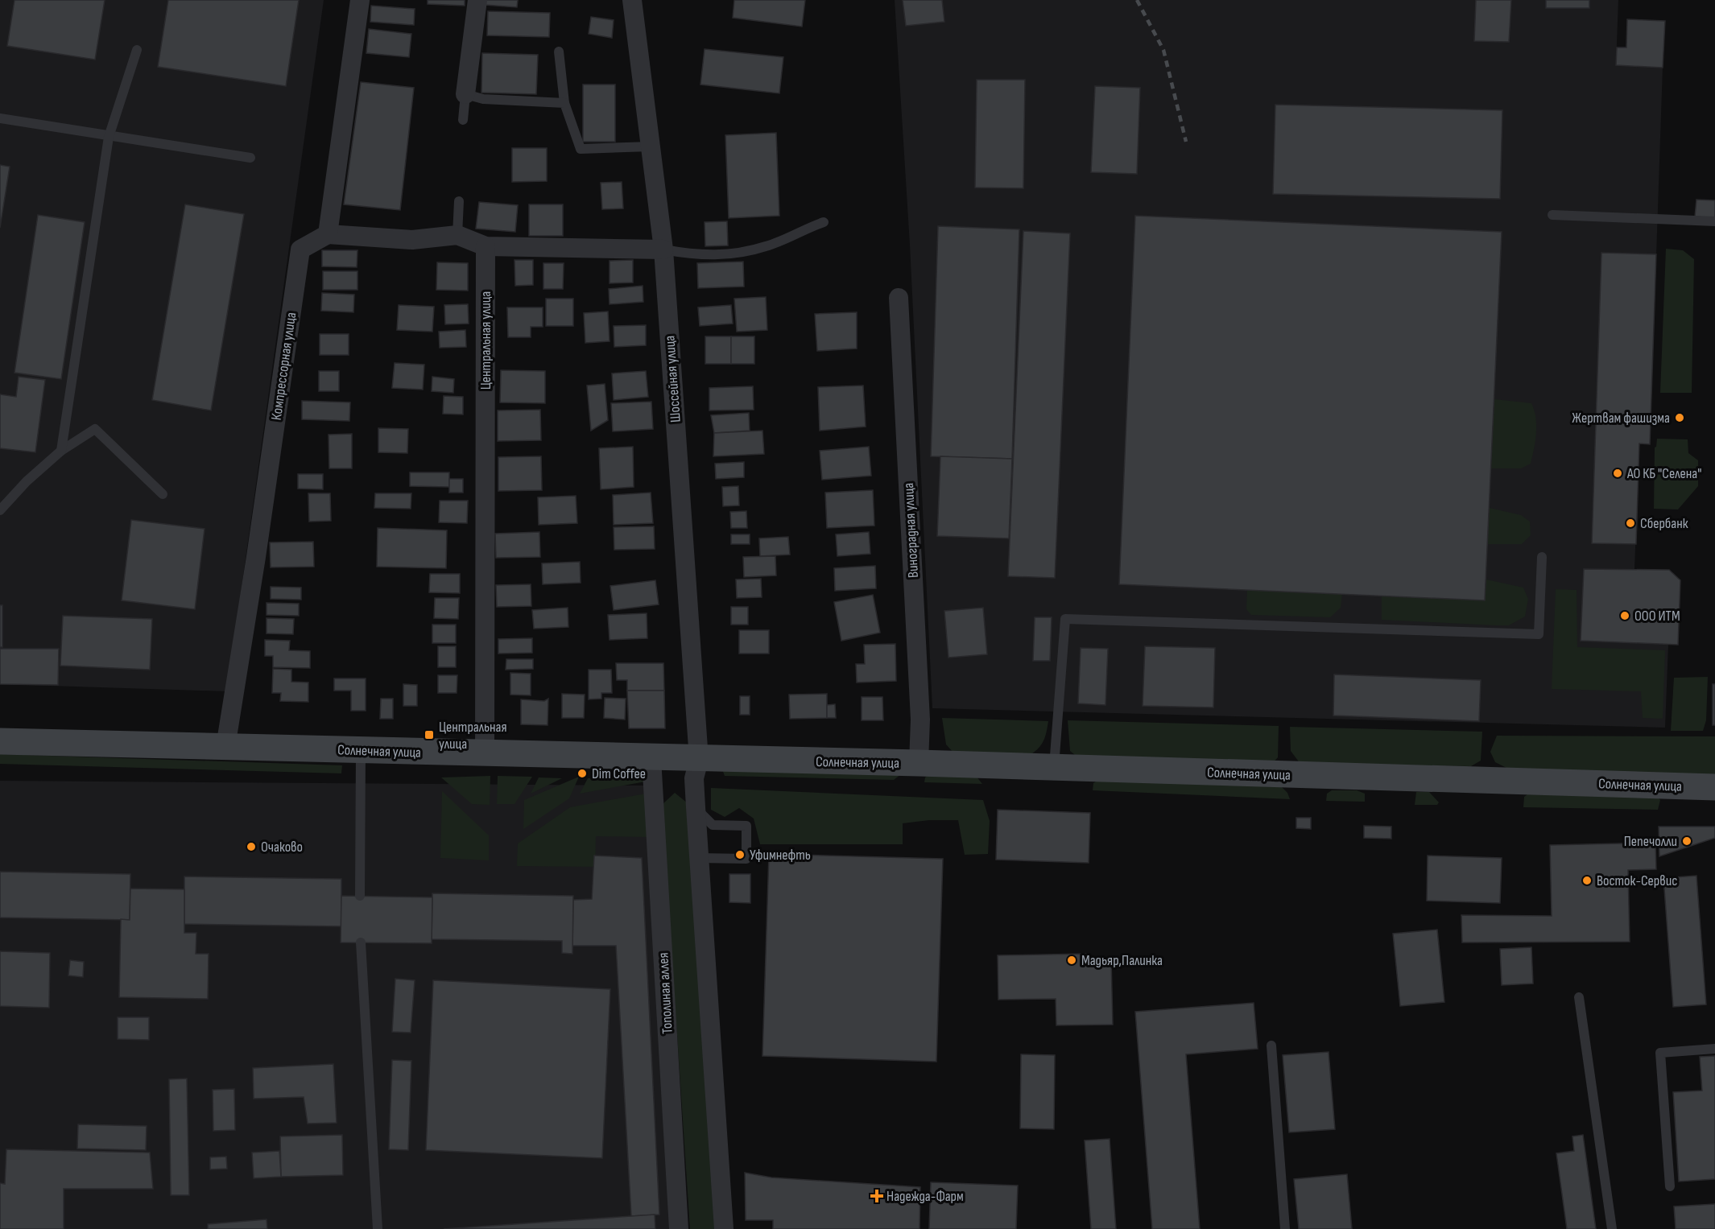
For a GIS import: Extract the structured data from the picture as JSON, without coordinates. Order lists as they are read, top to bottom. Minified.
{"streets":{"main road":["Солнечная улица"],"street":["Центральная улица","Компрессорная улица","Шоссейная улица","Виноградная улица","Тополиная аллея"]},"crossings":[["Центральная улица","Солнечная улица"],["Компрессорная улица","Солнечная улица"],["Шоссейная улица","Солнечная улица"],["Виноградная улица","Солнечная улица"],["Солнечная улица","Тополиная аллея"]],"places":{"other":["Жертвам фашизма","АО КБ \"Селена\"","Сбербанк","ООО ИТМ","Dim Coffee","Пепечолли","Очаково","Уфимнефть","Восток-Сервис","Мадьяр,Палинка"],"transit":["Центральная улица"],"health":["Надежда-Фарм"]}}
